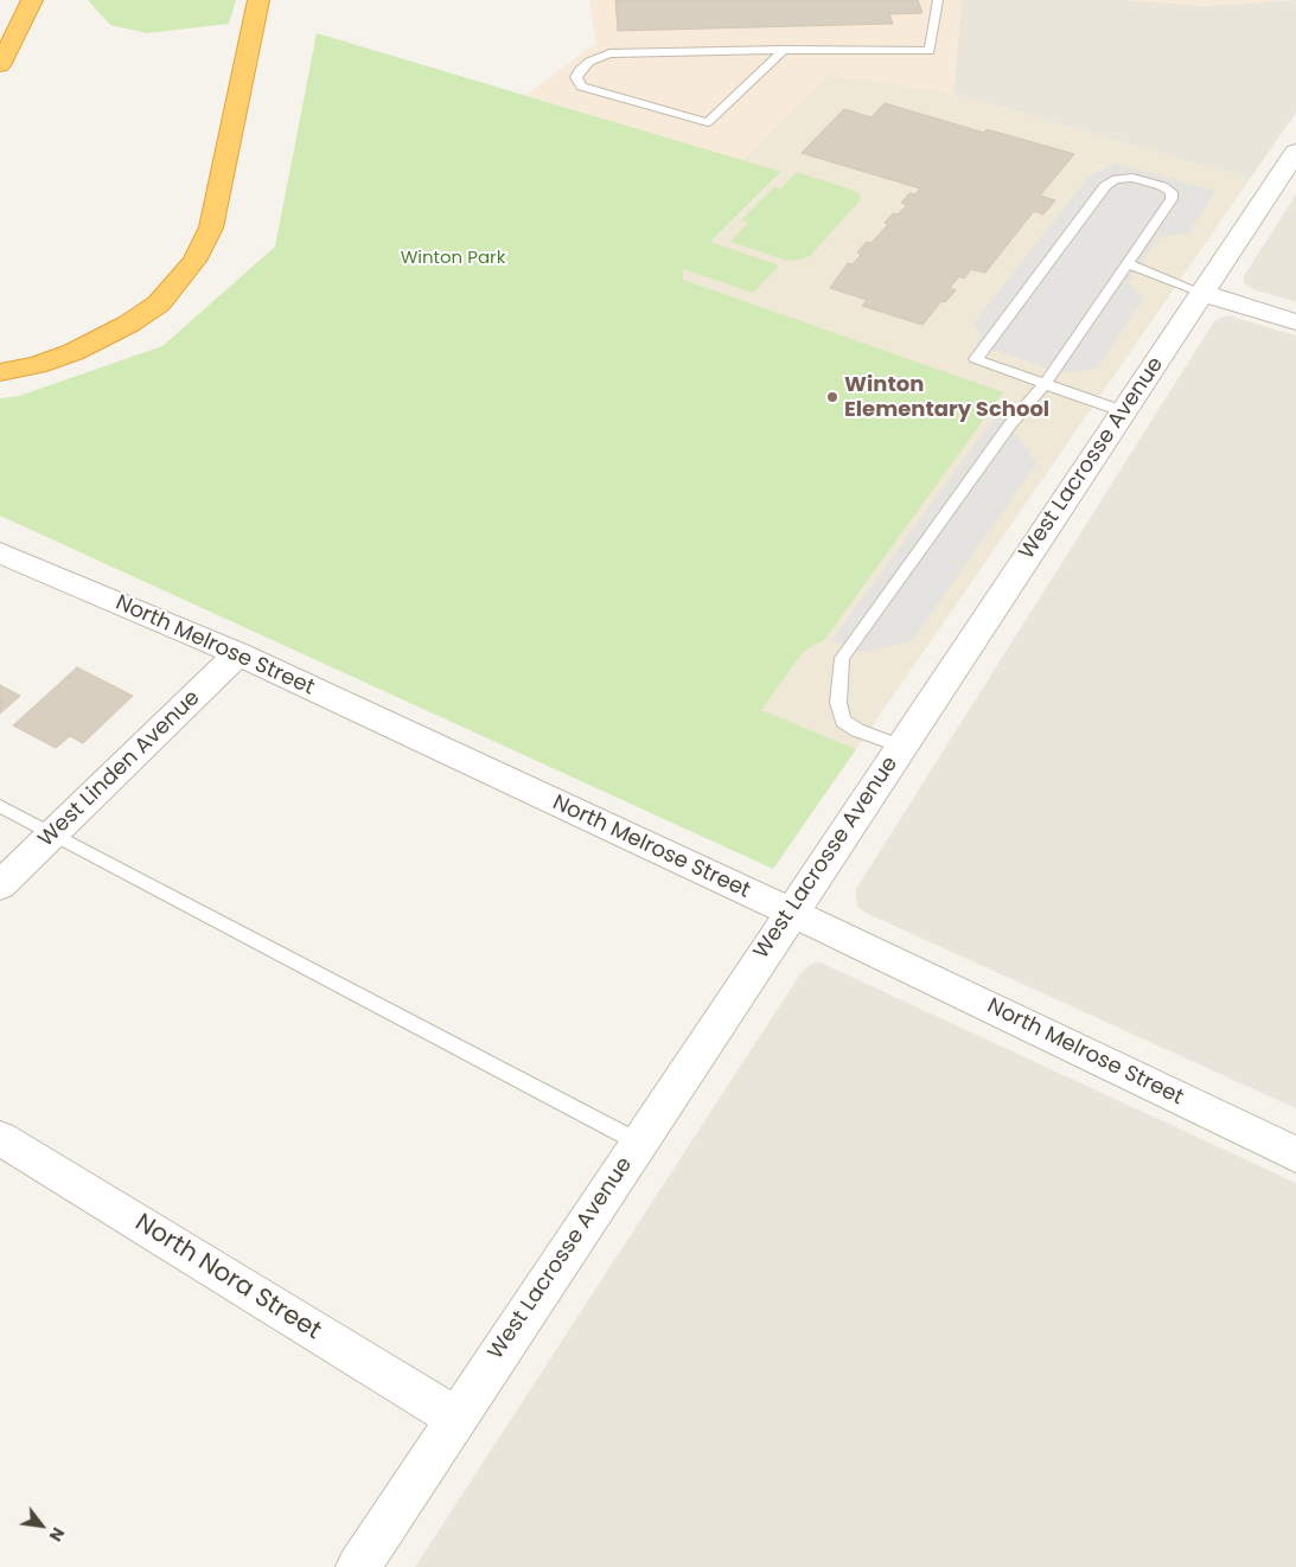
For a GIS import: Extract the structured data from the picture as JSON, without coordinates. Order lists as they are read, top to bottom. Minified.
{"streets":{"street":["West Lacrosse Avenue","North Melrose Street","West Linden Avenue","North Nora Street"]},"crossings":[["West Lacrosse Avenue","North Melrose Street"],["West Lacrosse Avenue","North Nora Street"],["North Melrose Street","West Linden Avenue"]],"parks":["Winton Park"],"places":["Winton Elementary School"],"north":"bottom right"}
